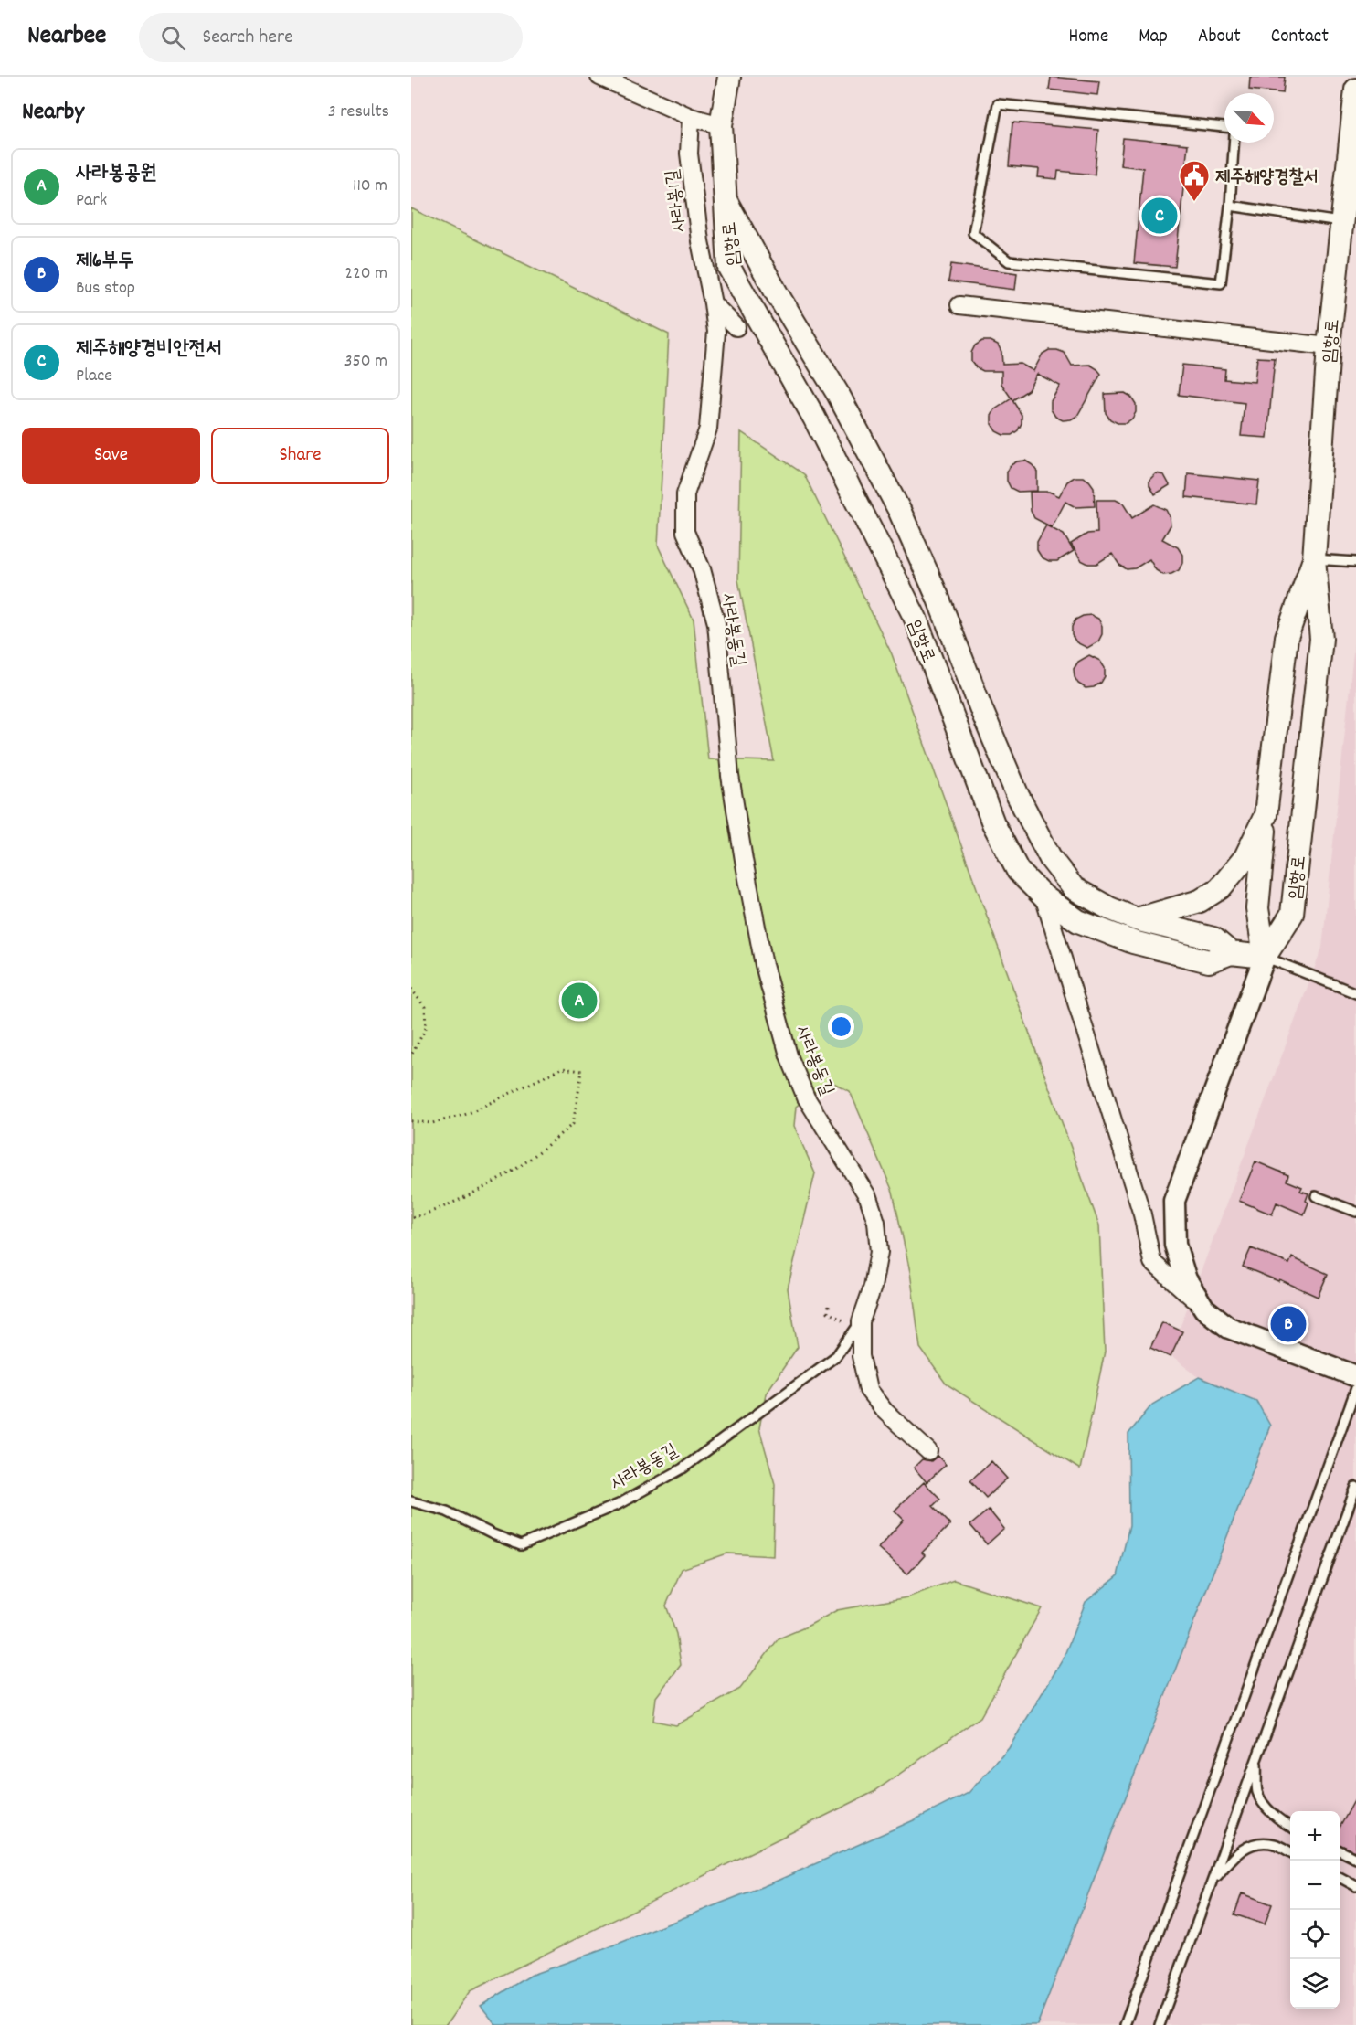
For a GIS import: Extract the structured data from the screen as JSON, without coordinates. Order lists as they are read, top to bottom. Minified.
{"streets":{"main road":["임항로"],"street":["사라봉1길","사라봉동길"]},"crossings":[["사라봉1길","사라봉동길"]],"places":{"public building":["제주해양경찰서"]},"north":"bottom right","page":{"header":"Nearbee","search":"Search here","nav":["Home","Map","About","Contact"],"heading":["Nearby","3 results"],"list":[{"mark":"A","name":"사라봉공원","note":"Park","value":"110 m"},{"mark":"B","name":"제6부두","note":"Bus stop","value":"220 m"},{"mark":"C","name":"제주해양경비안전서","note":"Place","value":"350 m"}],"pins":["C","A","B"],"buttons":["Save","Share"],"map_buttons":["+","−"]}}
